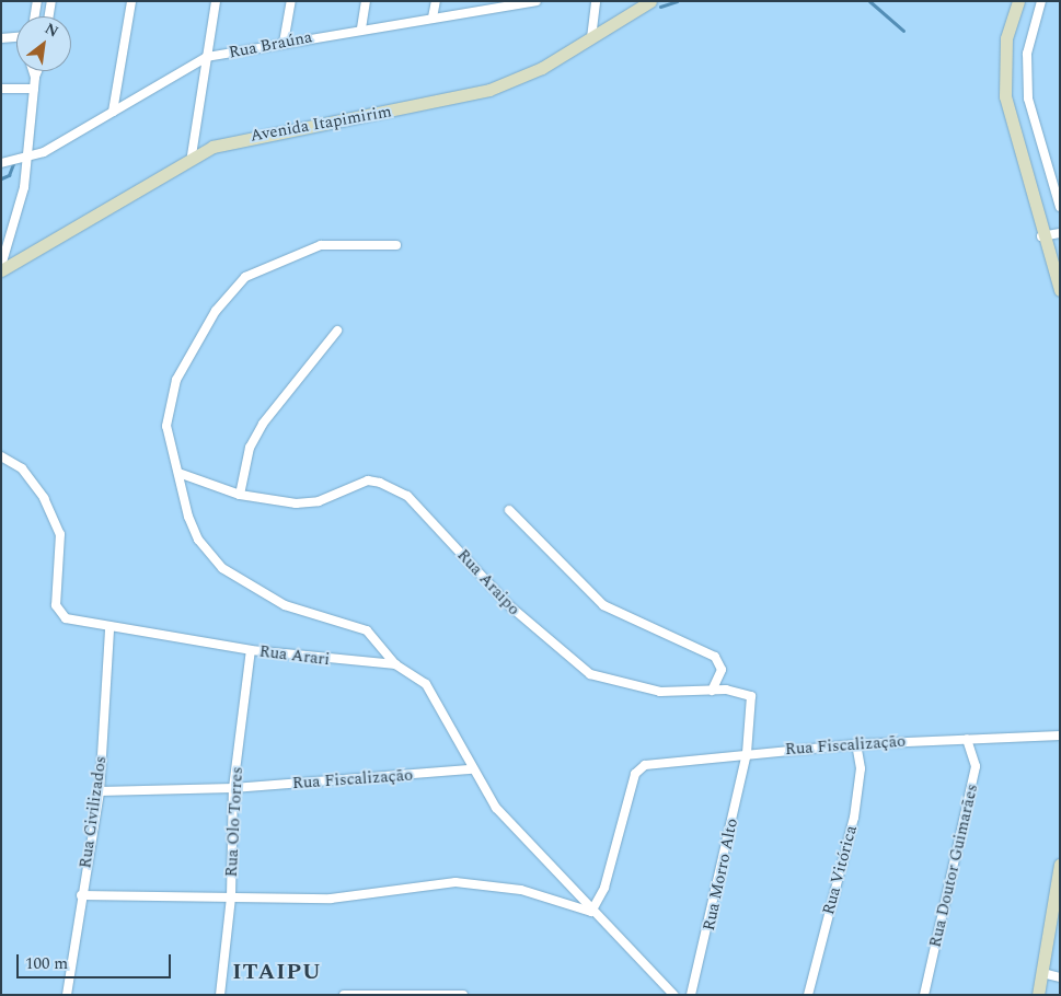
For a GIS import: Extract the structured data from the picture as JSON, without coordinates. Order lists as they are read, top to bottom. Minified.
{"streets":{"main road":["Avenida Itapimirim"],"street":["Rua Braúna","Rua Araipo","Rua Arari","Rua Fiscalização","Rua Civilizados","Rua Olo Torres","Rua Doutor Guimarães","Rua Vitórica","Rua Morro Alto"]},"crossings":[["Rua Araipo","Rua Fiscalização"],["Rua Araipo","Rua Morro Alto"],["Rua Arari","Rua Fiscalização"],["Rua Arari","Rua Civilizados"],["Rua Arari","Rua Olo Torres"],["Rua Fiscalização","Rua Civilizados"],["Rua Fiscalização","Rua Olo Torres"],["Rua Fiscalização","Rua Doutor Guimarães"],["Rua Fiscalização","Rua Vitórica"],["Rua Fiscalização","Rua Morro Alto"]],"districts":["ITAIPU"],"scale_bar":"100 m","north":"top right"}
